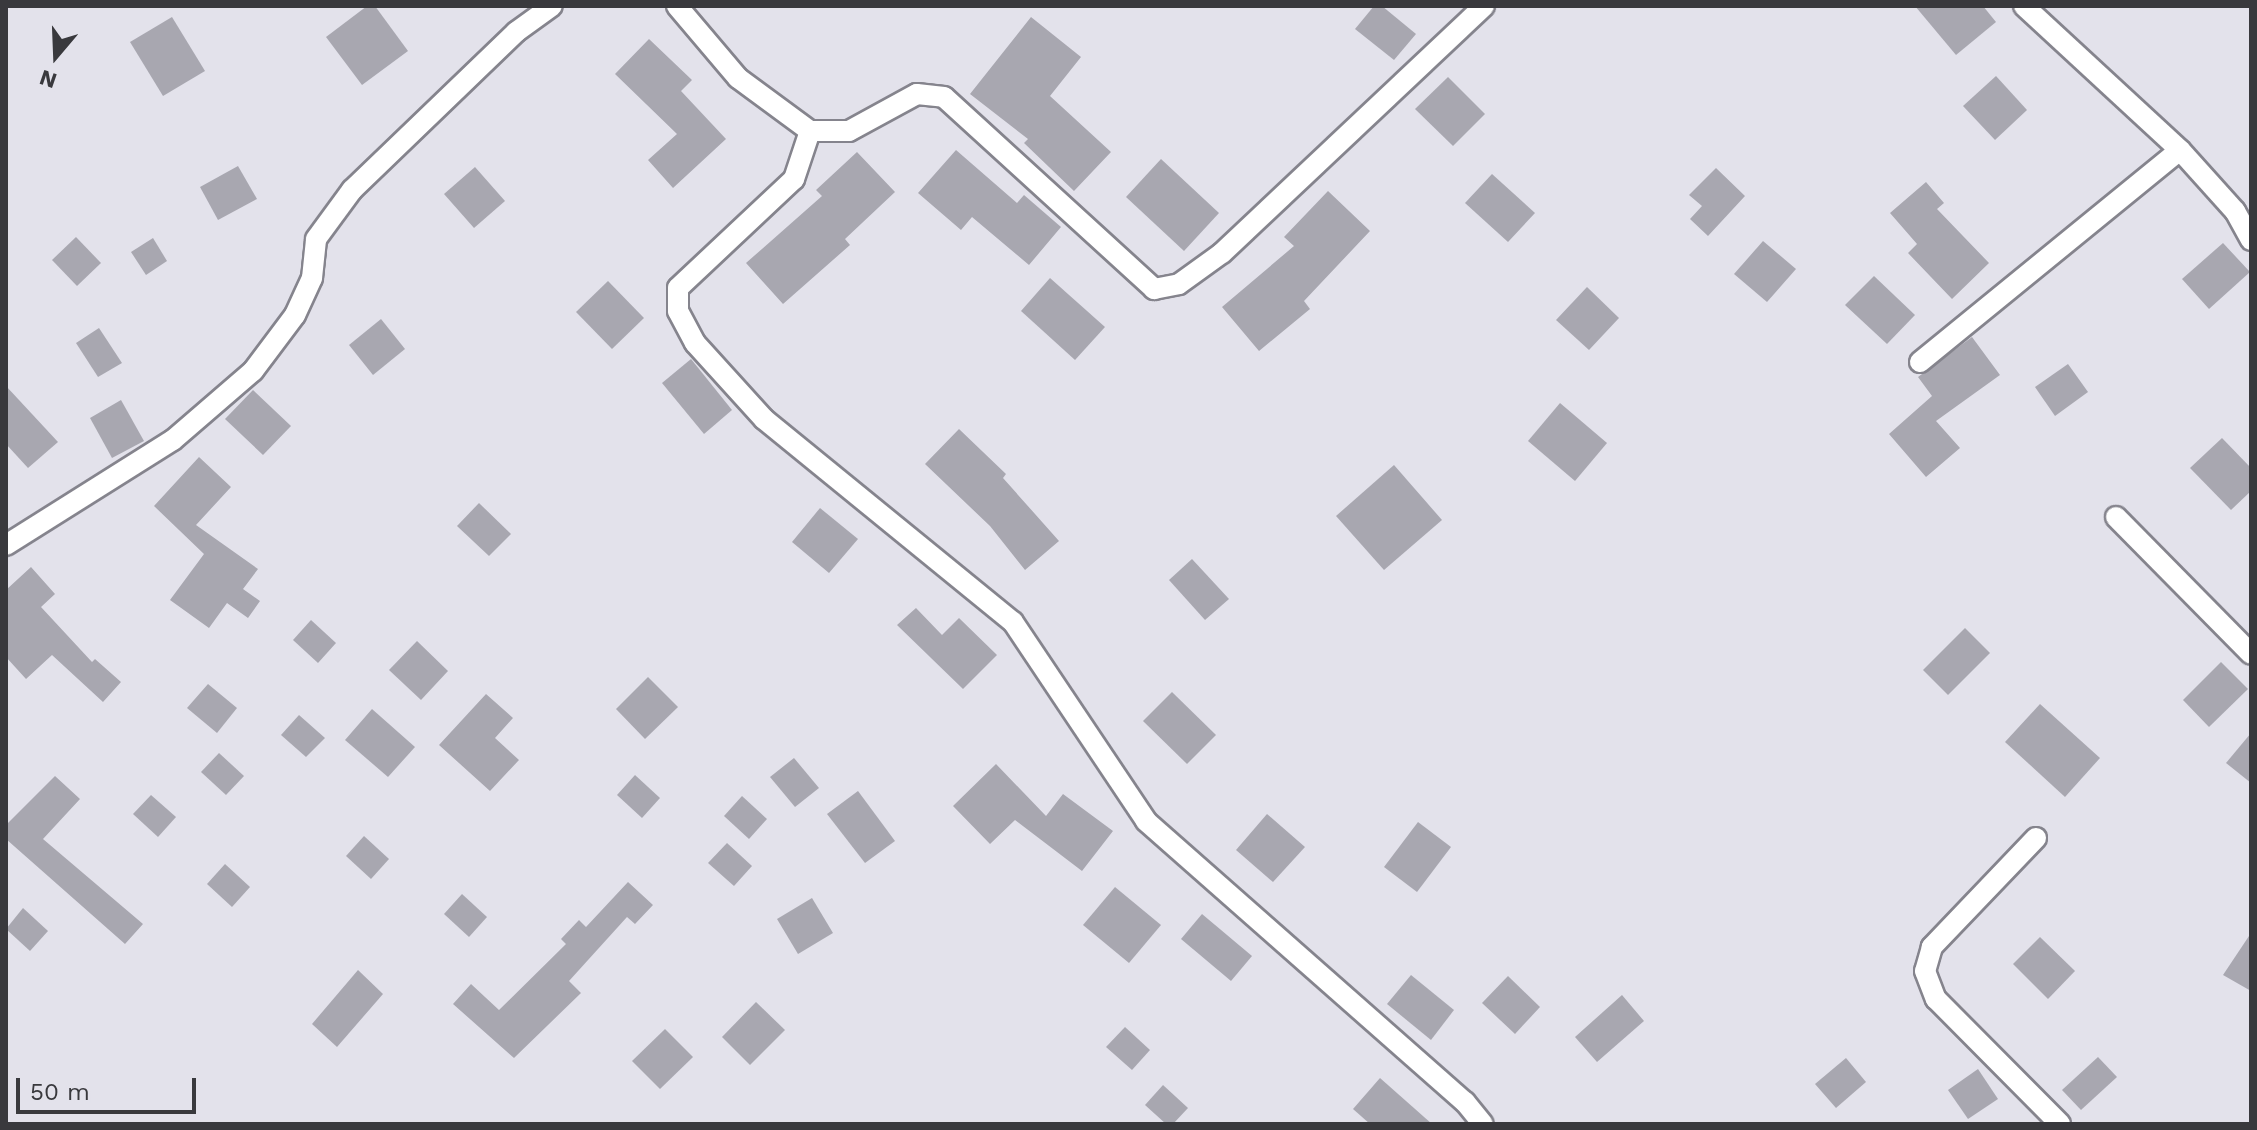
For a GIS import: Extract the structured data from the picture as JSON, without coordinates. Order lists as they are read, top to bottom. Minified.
{"scale_bar":"50 m","north":"bottom"}
